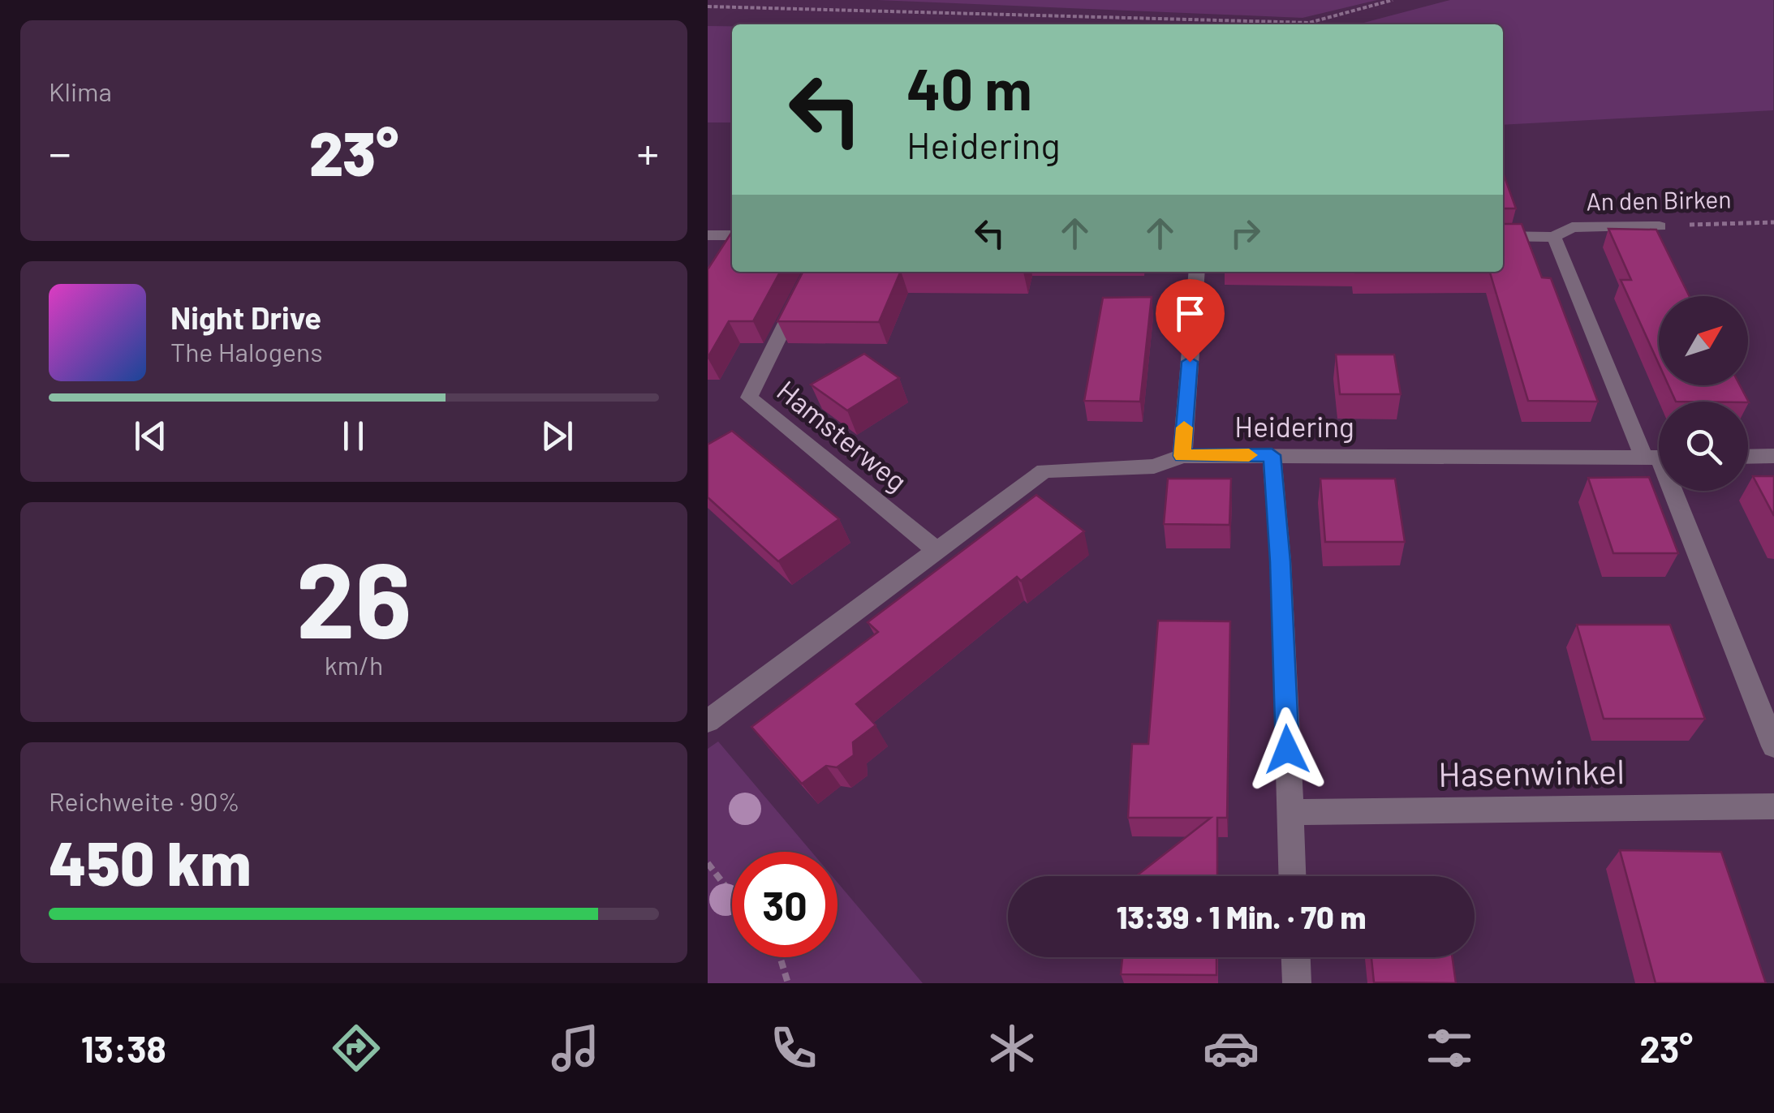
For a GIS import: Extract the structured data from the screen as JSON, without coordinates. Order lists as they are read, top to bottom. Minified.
{"streets":{"street":["An den Birken","Heidering","Hamsterweg","Hasenwinkel"]},"crossings":[["Heidering","Hamsterweg"]],"north":"top right","page":{"tile":["Klima",["26","km/h"],["Reichweite · 90%","450 km"]],"turn":["40 m","Heidering"],"heat":["−","23°","+"],"song":["Night Drive","The Halogens"],"limit":"30","trip":"13:39 · 1 Min. · 70 m","tabs":["13:38","23°"]}}
